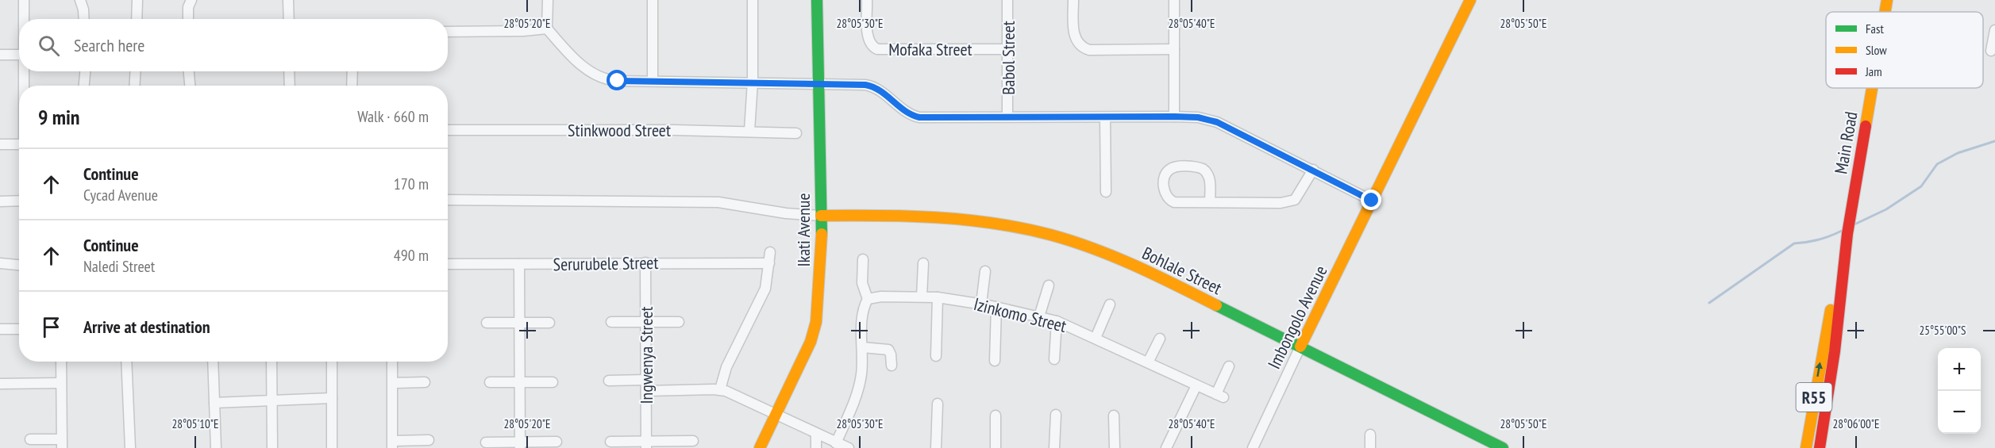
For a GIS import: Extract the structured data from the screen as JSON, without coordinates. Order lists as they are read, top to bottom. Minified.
{"streets":{"street":["Mofaka Street","Babol Street","Stinkwood Street","Main Road","Ikati Avenue","Serurubele Street","Bohlale Street","Izinkomo Street","Imbongolo Avenue","Ingwenya Street","R55"]},"crossings":[["Mofaka Street","Babol Street"],["Ikati Avenue","Bohlale Street"],["Serurubele Street","Ingwenya Street"],["Bohlale Street","Imbongolo Avenue"]],"legend":["Fast","Slow","Jam"],"page":{"search":"Search here","heading":["9 min","Walk · 660 m"],"list":[["Continue","Cycad Avenue","170 m"],["Continue","Naledi Street","490 m"],"Arrive at destination"],"map_buttons":["+","−"]},"coordinates":["28°05'20\"E","28°05'30\"E","28°05'40\"E","28°05'50\"E","25°55'00\"S","28°05'10\"E","28°06'00\"E"]}
